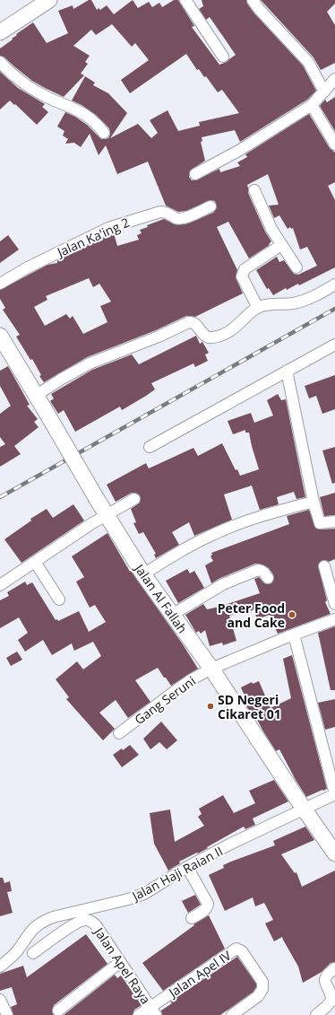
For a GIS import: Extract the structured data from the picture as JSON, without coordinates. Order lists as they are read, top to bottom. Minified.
{"streets":{"street":["Jalan Ka'ing 2","Jalan Al Fallah","Gang Seruni","Jalan Haji Raian II","Jalan Apel Raya","Jalan Apel IV"]},"crossings":[["Jalan Al Fallah","Gang Seruni"],["Jalan Al Fallah","Jalan Haji Raian II"],["Jalan Apel Raya","Jalan Apel IV"]],"places":["Peter Food and Cake","SD Negeri Cikaret 01"]}
